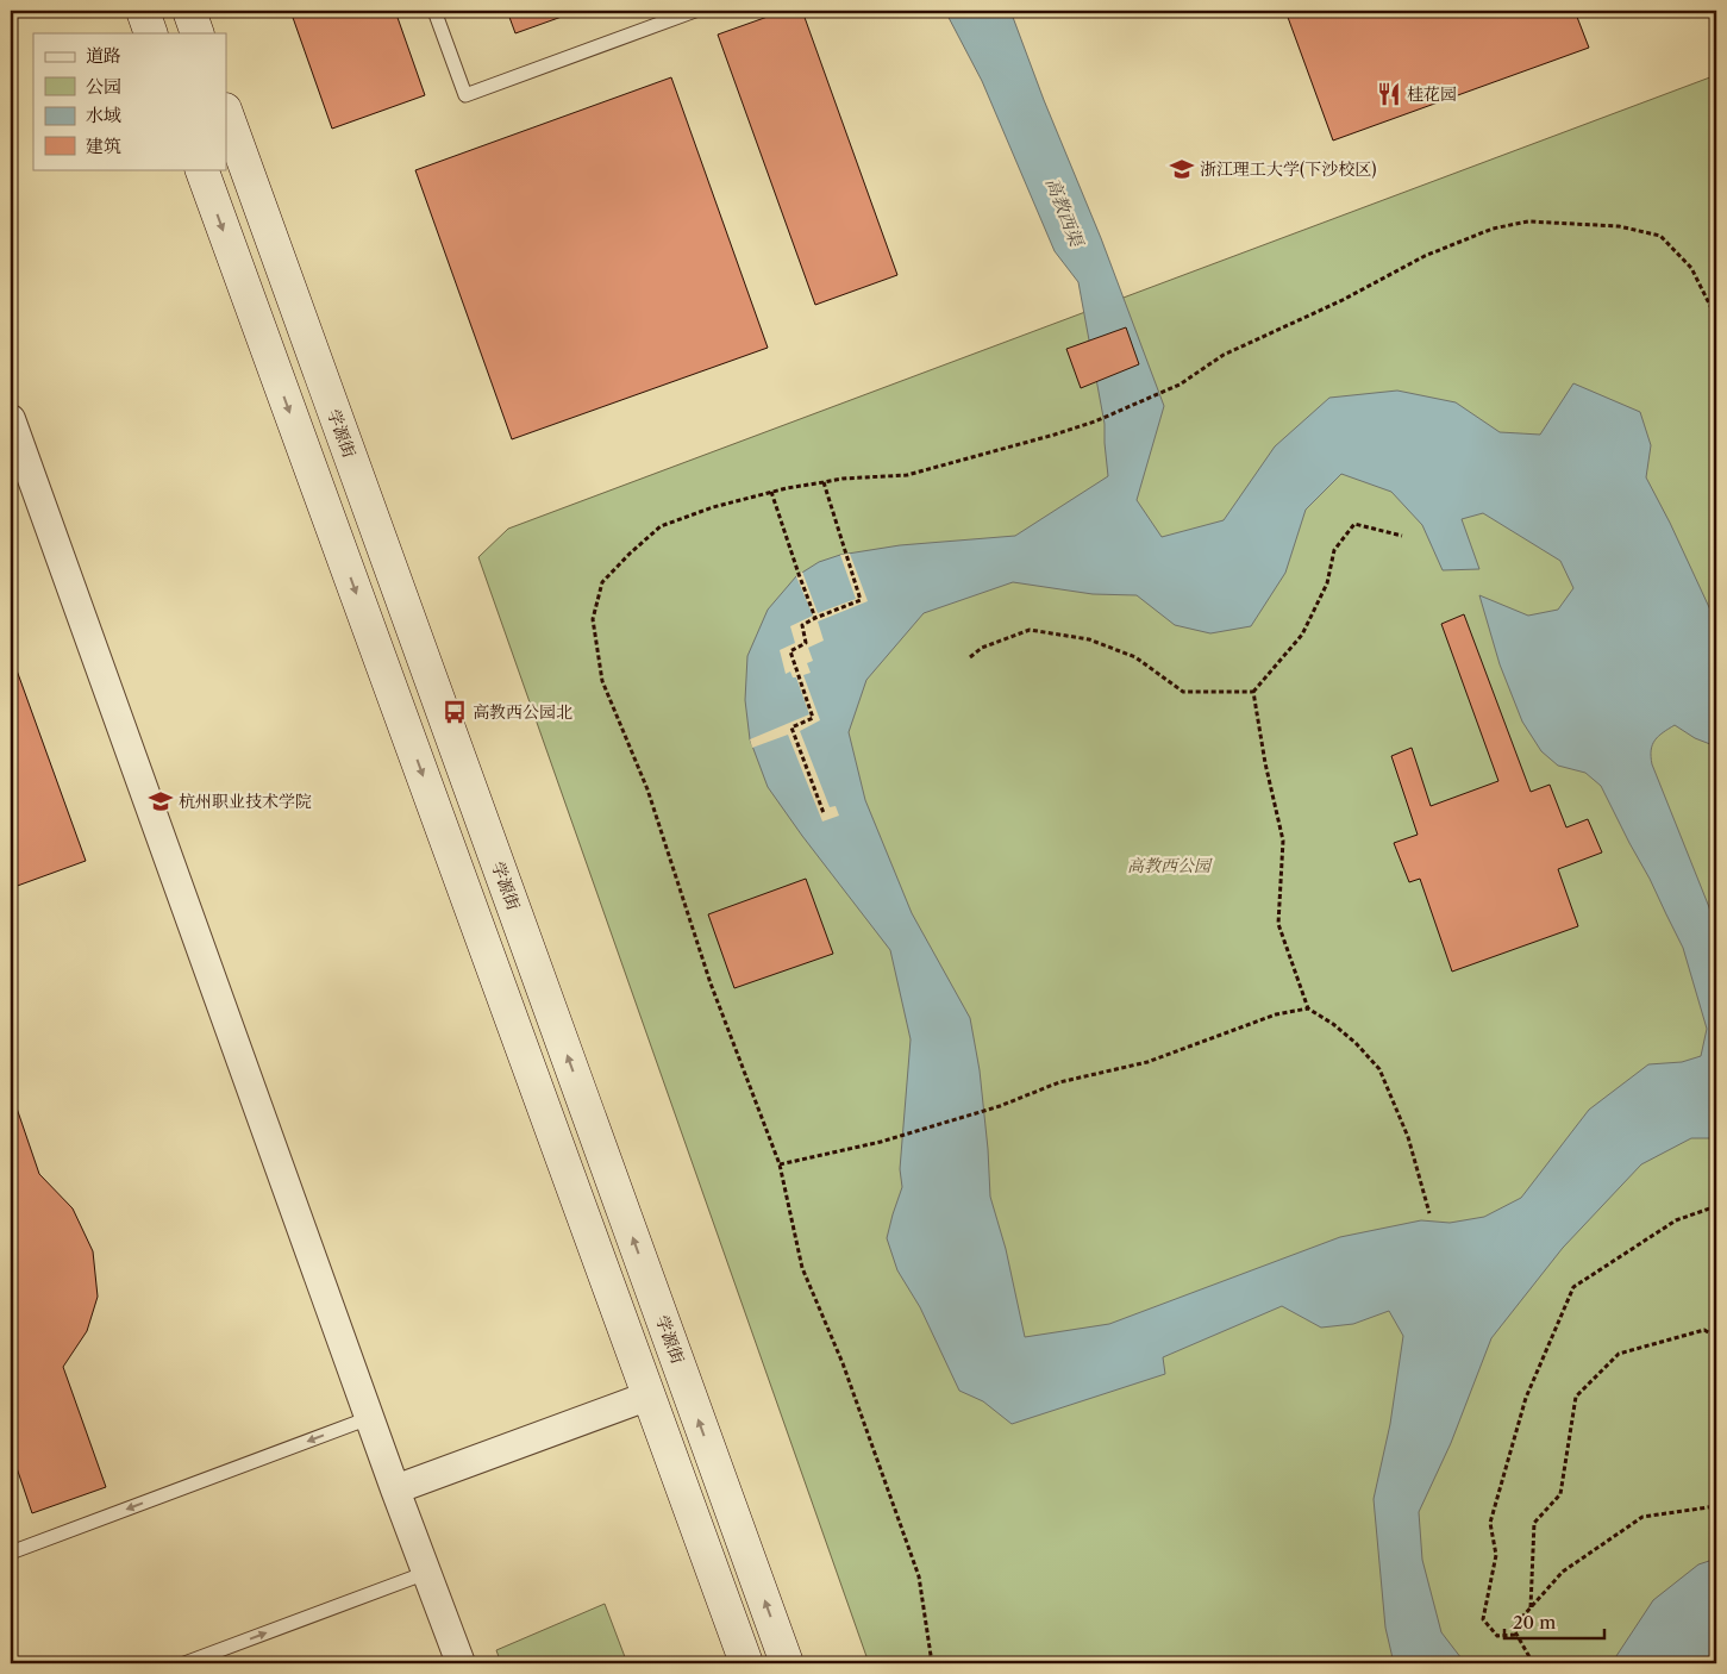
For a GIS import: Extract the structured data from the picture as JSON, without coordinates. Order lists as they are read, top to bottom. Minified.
{"streets":{"main road":["学源街"]},"water":["高教西渠"],"parks":["高教西公园"],"places":{"restaurant":["桂花园"],"school or university":["浙江理工大学(下沙校区)","杭州职业技术学院"],"bus stop":["高教西公园北"]},"legend":["道路","公园","水域","建筑"],"scale_bar":"20 m"}
